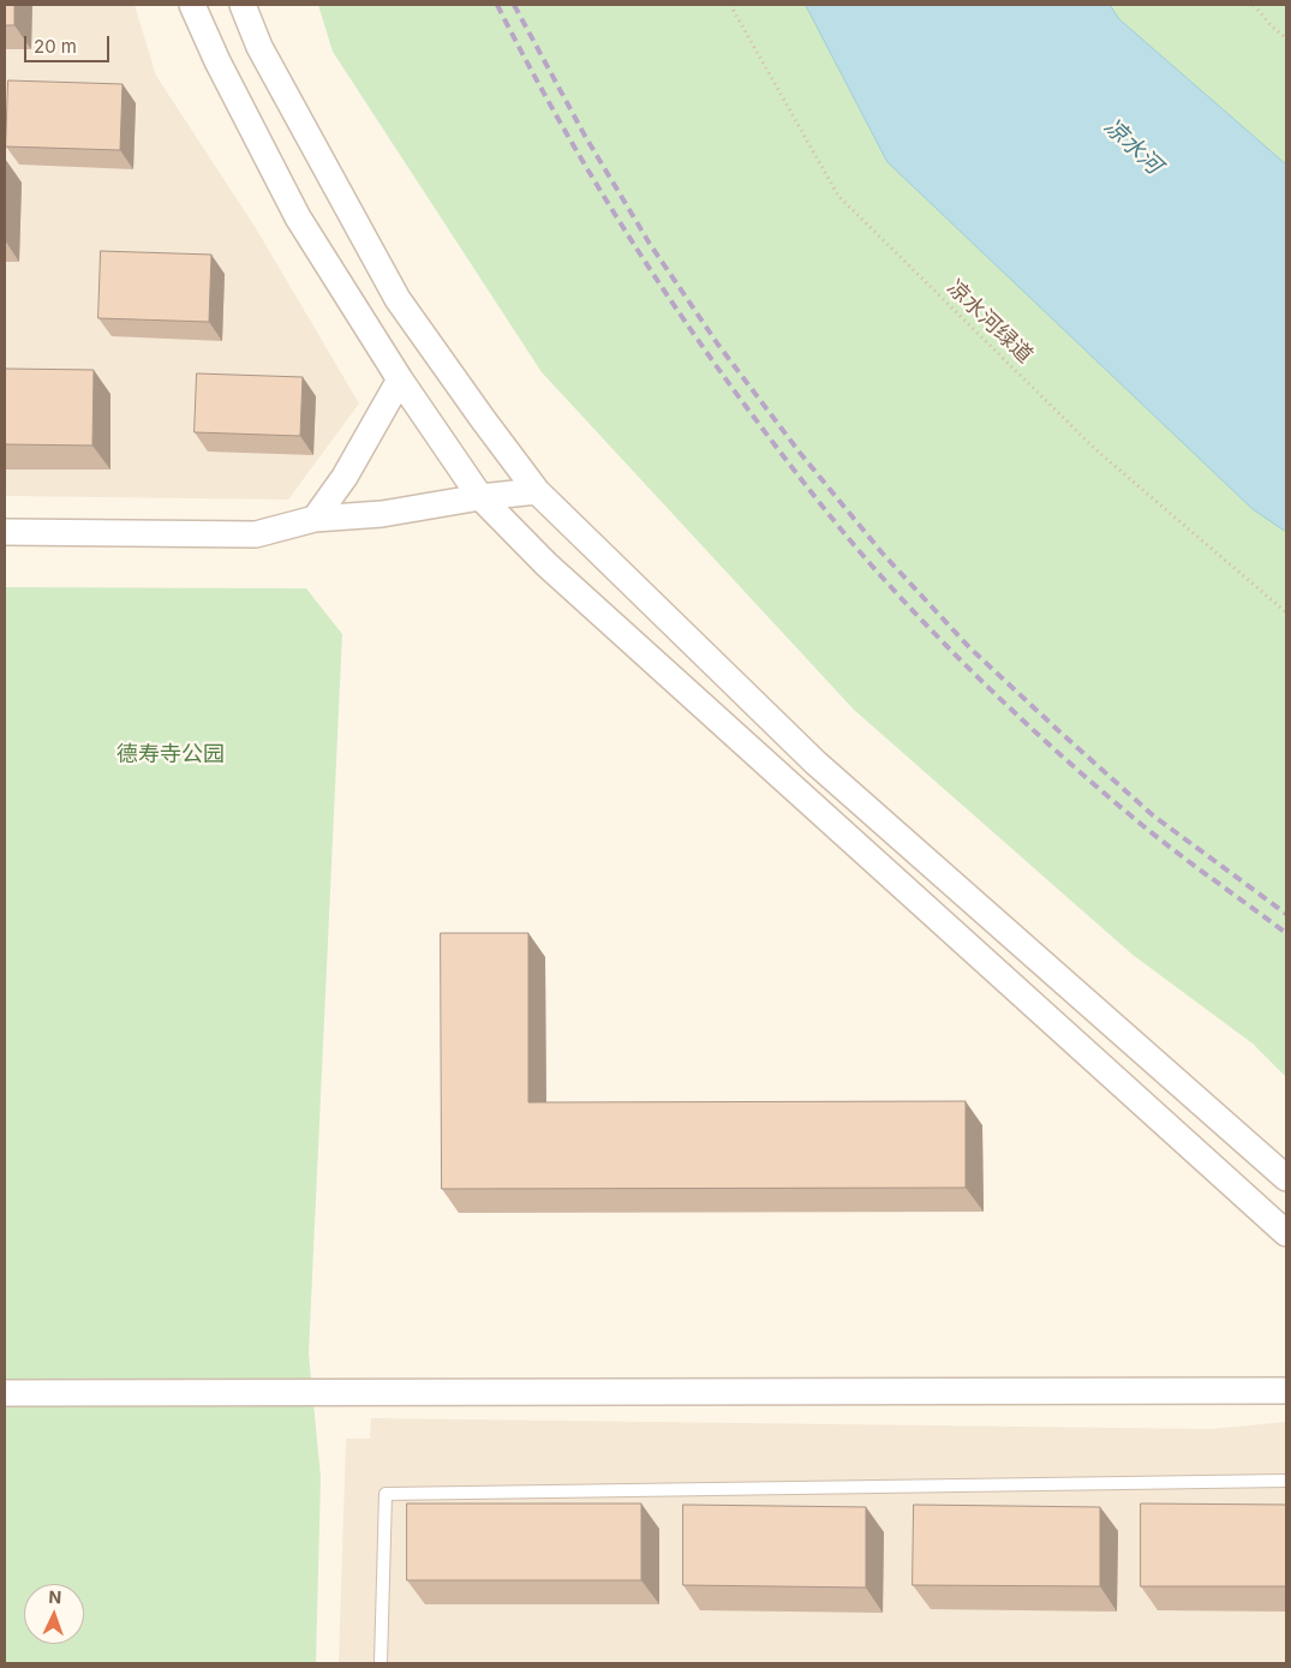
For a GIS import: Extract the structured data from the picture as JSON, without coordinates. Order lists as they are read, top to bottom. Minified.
{"streets":{"path":["凉水河绿道"]},"water":["凉水河"],"parks":["德寿寺公园"],"scale_bar":"20 m","north":"top"}
